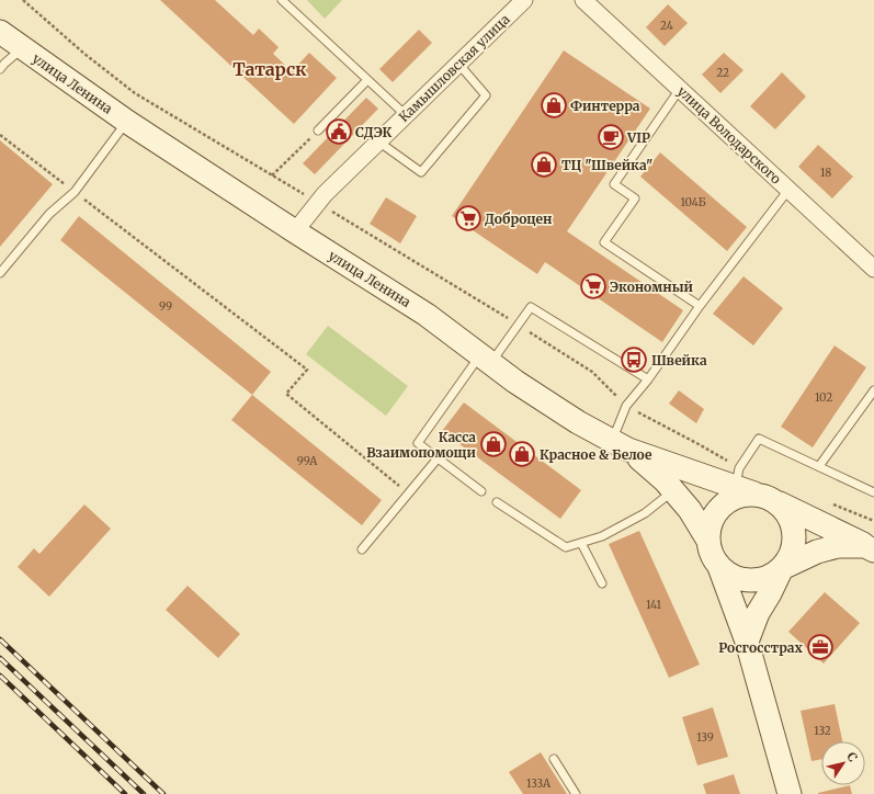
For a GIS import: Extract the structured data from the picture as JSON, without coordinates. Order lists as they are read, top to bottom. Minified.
{"streets":{"main road":["улица Ленина"],"street":["Камышловская улица","улица Володарского"]},"crossings":[["Камышловская улица","улица Ленина"]],"districts":["Татарск"],"places":{"shop":["Финтерра","ТЦ \"Швейка\"","Касса Взаимопомощи","Красное & Белое"],"public building":["СДЭК"],"cafe":["VIP"],"supermarket":["Доброцен","Экономный"],"bus stop":["Швейка"],"office":["Росгосстрах"]},"house_numbers":["24","22","18","104Б","99","102","99А","141","132","139","133А"],"north":"top right"}
